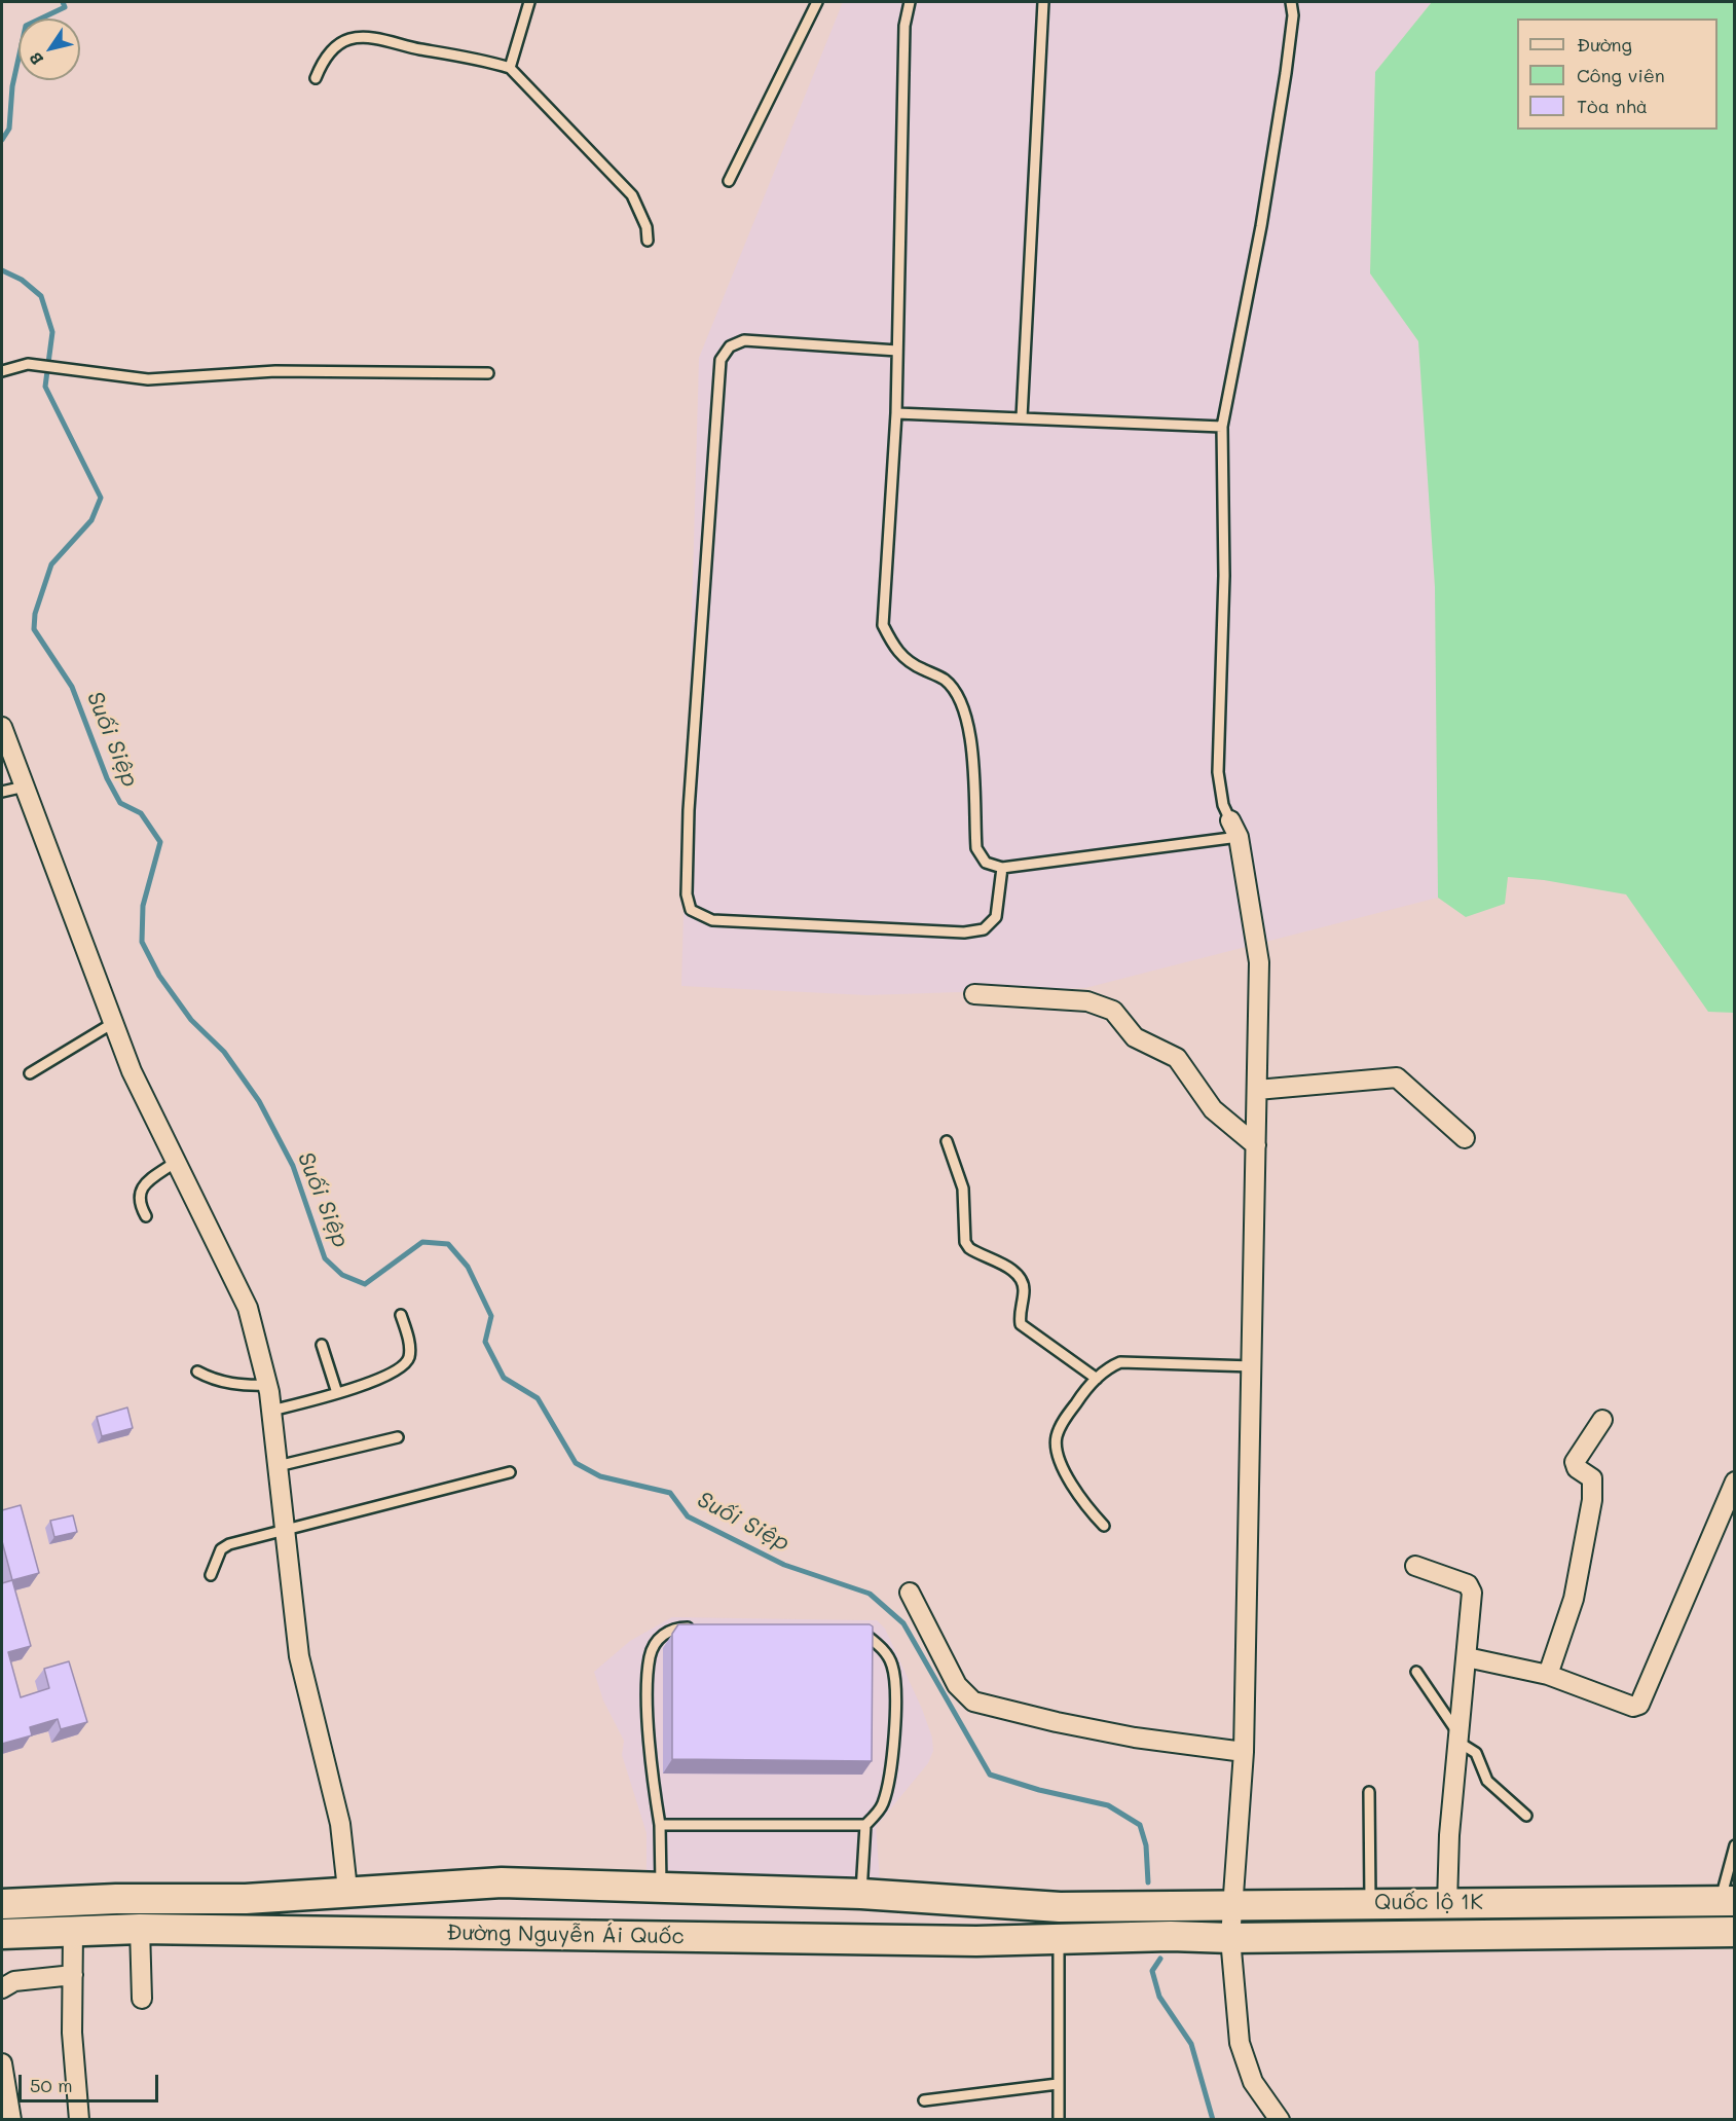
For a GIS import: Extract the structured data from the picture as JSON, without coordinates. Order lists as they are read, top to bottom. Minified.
{"streets":{"main road":["Quốc lộ 1K","Đường Nguyễn Ái Quốc"]},"crossings":[["Quốc lộ 1K","Đường Nguyễn Ái Quốc"]],"water":["Suối Siệp"],"legend":["Đường","Công viên","Tòa nhà"],"scale_bar":"50 m","north":"bottom left"}
